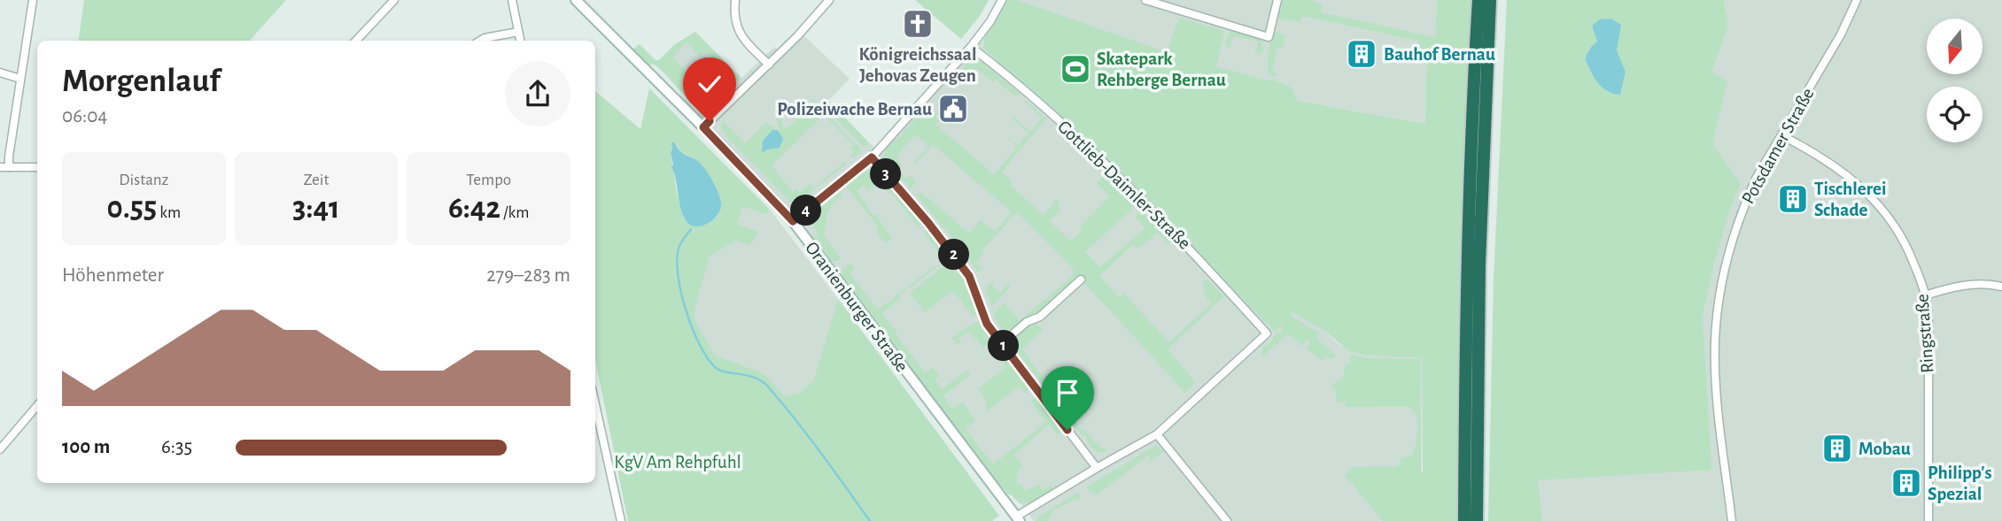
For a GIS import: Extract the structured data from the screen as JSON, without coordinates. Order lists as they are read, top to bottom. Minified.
{"streets":{"main road":["Oranienburger Straße"],"street":["Potsdamer Straße","Gottlieb-Daimler-Straße","Ringstraße"]},"crossings":[["Potsdamer Straße","Ringstraße"]],"parks":["KgV Am Rehpfuhl"],"places":{"church":["Königreichssaal Jehovas Zeugen"],"building":["Bauhof Bernau","Tischlerei Schade","Mobau","Philipp's Spezial"],"sports":["Skatepark Rehberge Bernau"],"public building":["Polizeiwache Bernau"]},"north":"bottom","page":{"heading":["Morgenlauf","06:04"],"stats":[["Distanz","0.55 km"],["Zeit","3:41"],["Tempo","6:42 /km"]],"pins":["3","4","2","1"],"chart":["Höhenmeter","279–283 m"],"list":[{"name":"100 m","note":"6:35"}]}}
